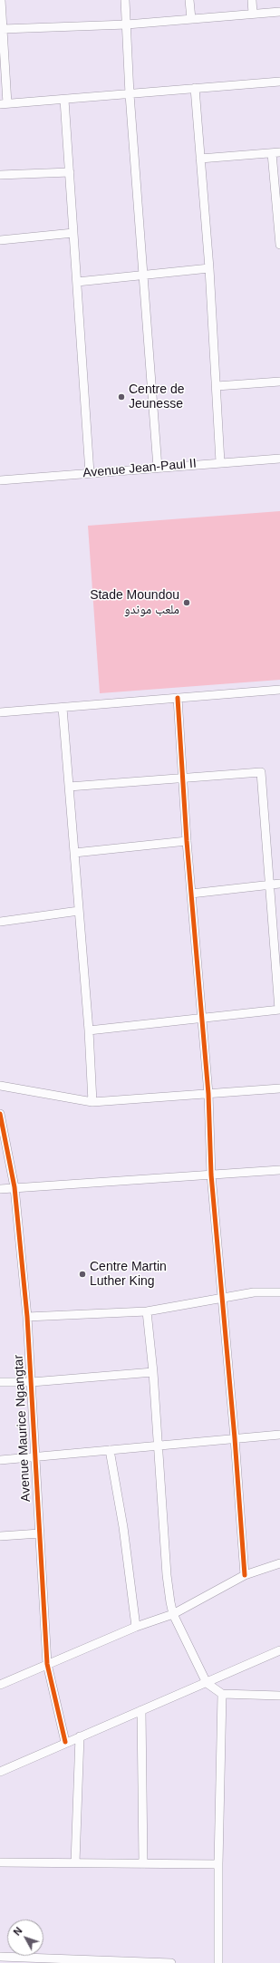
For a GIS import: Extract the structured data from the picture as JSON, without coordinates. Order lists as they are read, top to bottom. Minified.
{"streets":{"street":["Avenue Jean-Paul II","Avenue Maurice Ngangtar"]},"places":["Centre de Jeunesse","Stade Moundou ملعب موندو","Centre Martin Luther King"],"north":"top left"}
